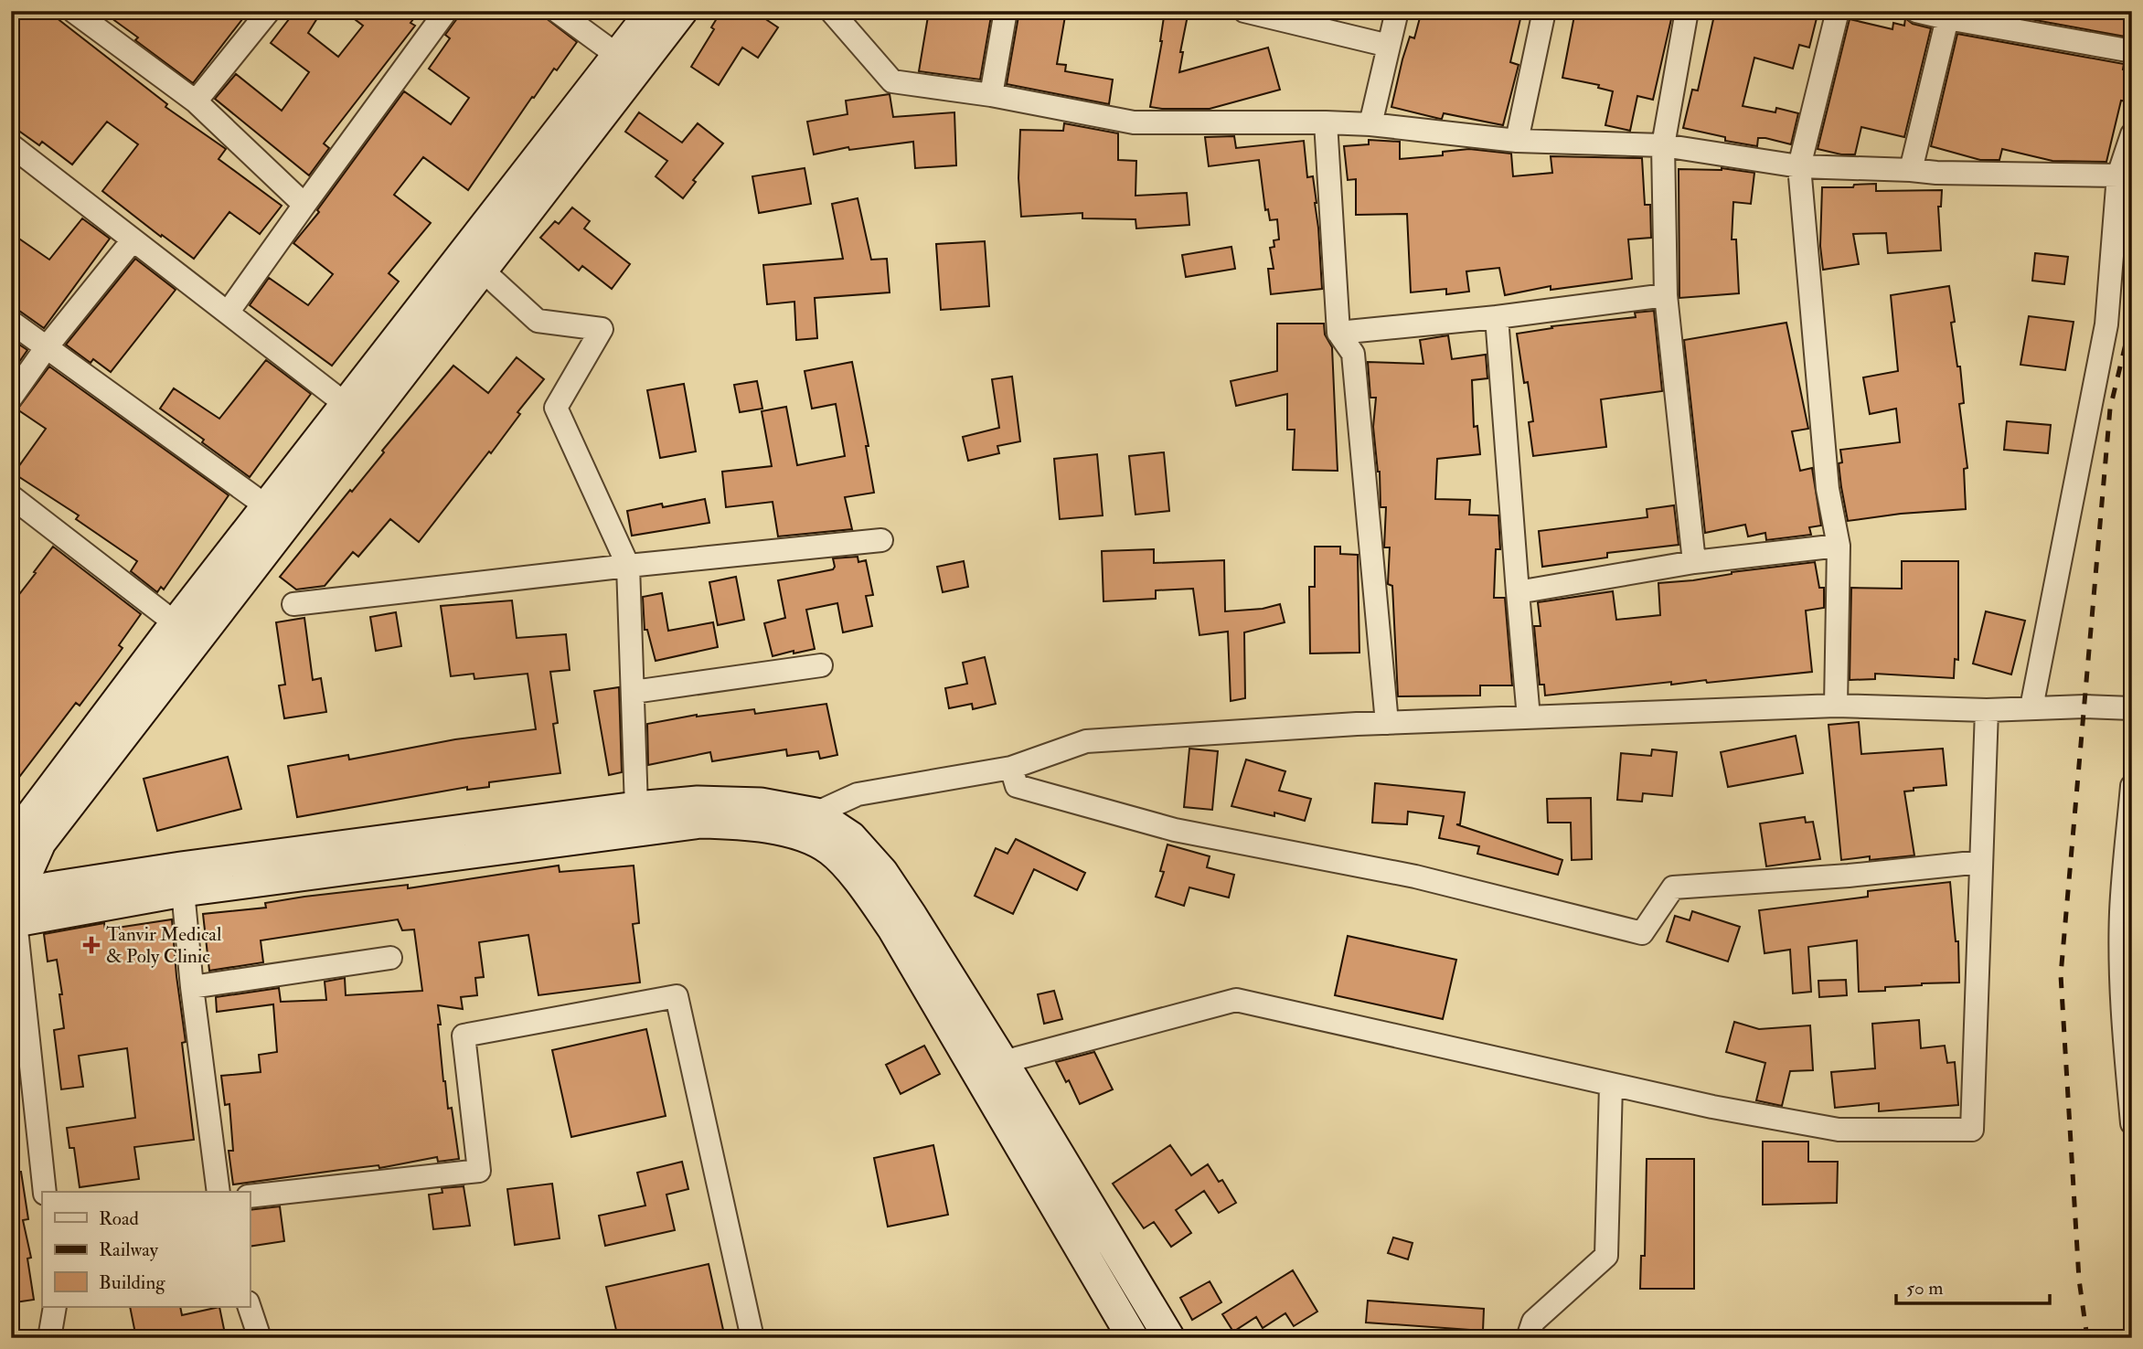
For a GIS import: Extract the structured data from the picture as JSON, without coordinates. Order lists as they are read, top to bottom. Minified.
{"places":{"health":["Tanvir Medical & Poly Clinic"]},"legend":["Road","Railway","Building"],"scale_bar":"50 m"}
